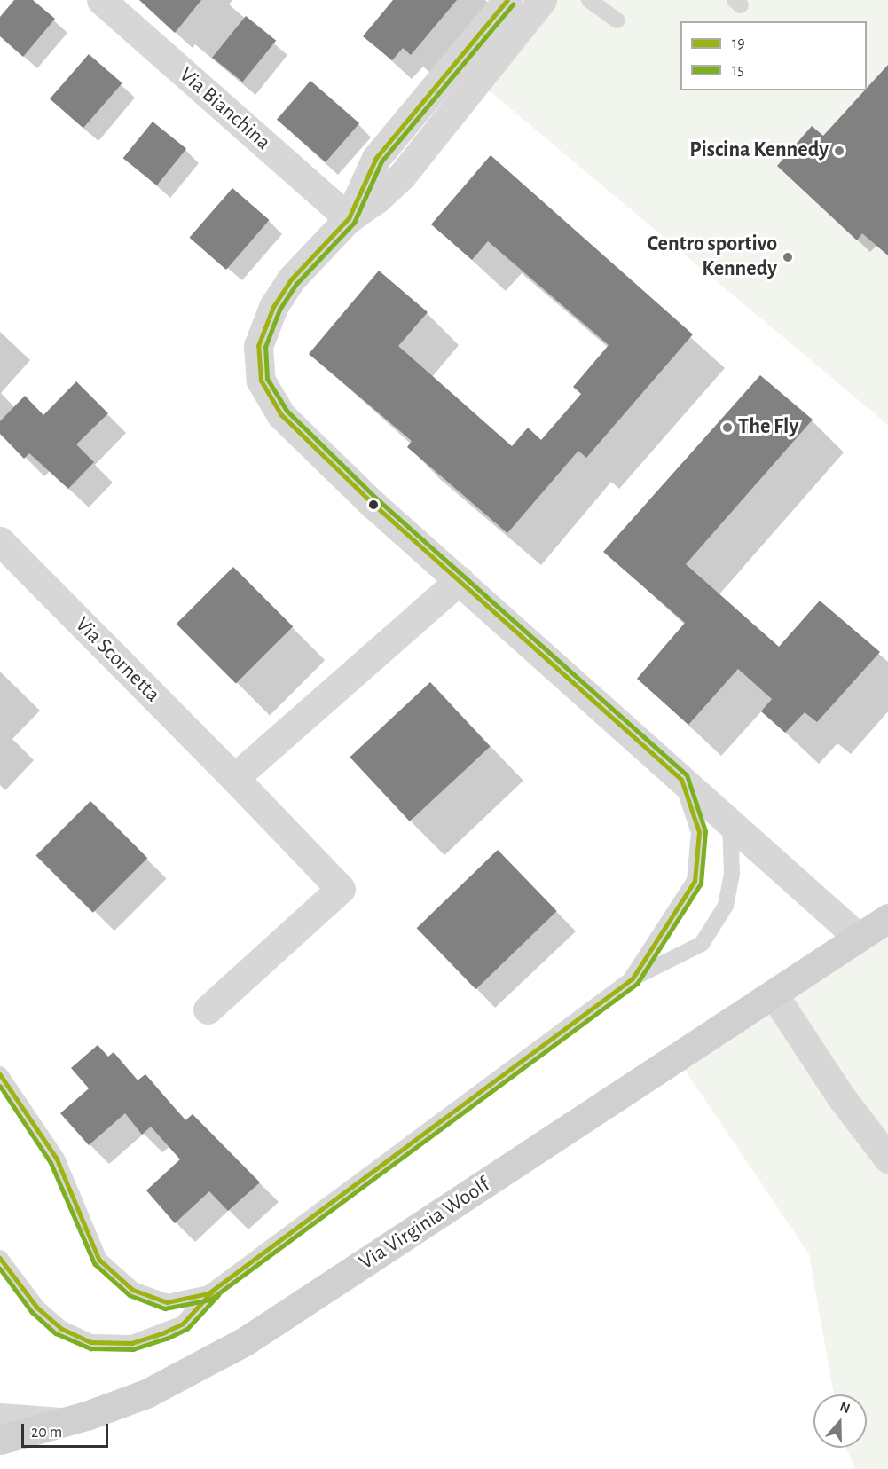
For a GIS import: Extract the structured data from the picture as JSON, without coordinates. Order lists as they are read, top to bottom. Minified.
{"streets":{"street":["Via Bianchina","Via Scornetta","Via Virginia Woolf"]},"places":["Piscina Kennedy","Centro sportivo Kennedy","The Fly"],"lines":["transit line 19","transit line 15"],"legend":["19","15"],"scale_bar":"20 m","north":"top"}
